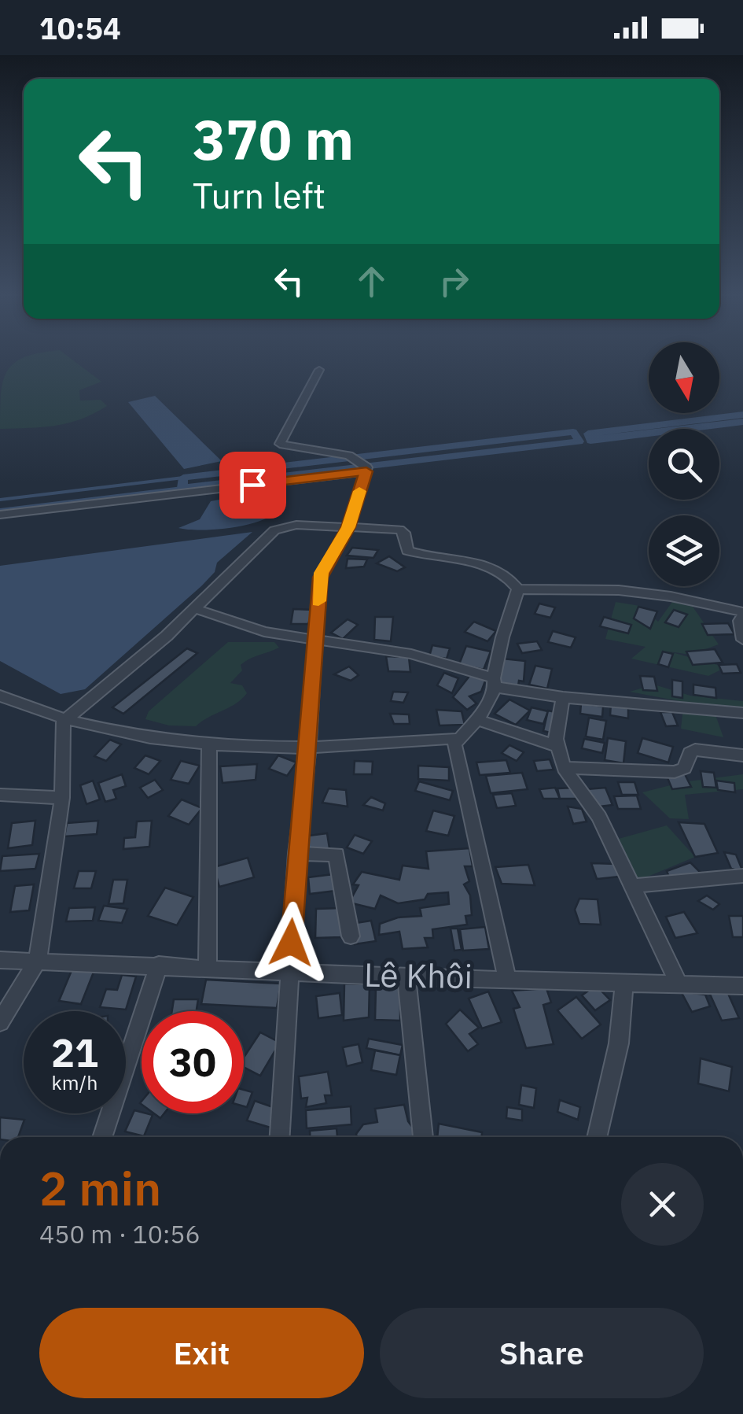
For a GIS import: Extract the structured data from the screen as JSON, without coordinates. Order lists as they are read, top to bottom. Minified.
{"streets":{"street":["Lê Khôi"]},"north":"bottom","page":{"status":"10:54","turn":["370 m","Turn left"],"speed":"21 km/h","limit":"30","heading":["2 min","450 m · 10:56"],"buttons":["Exit","Share"]}}
